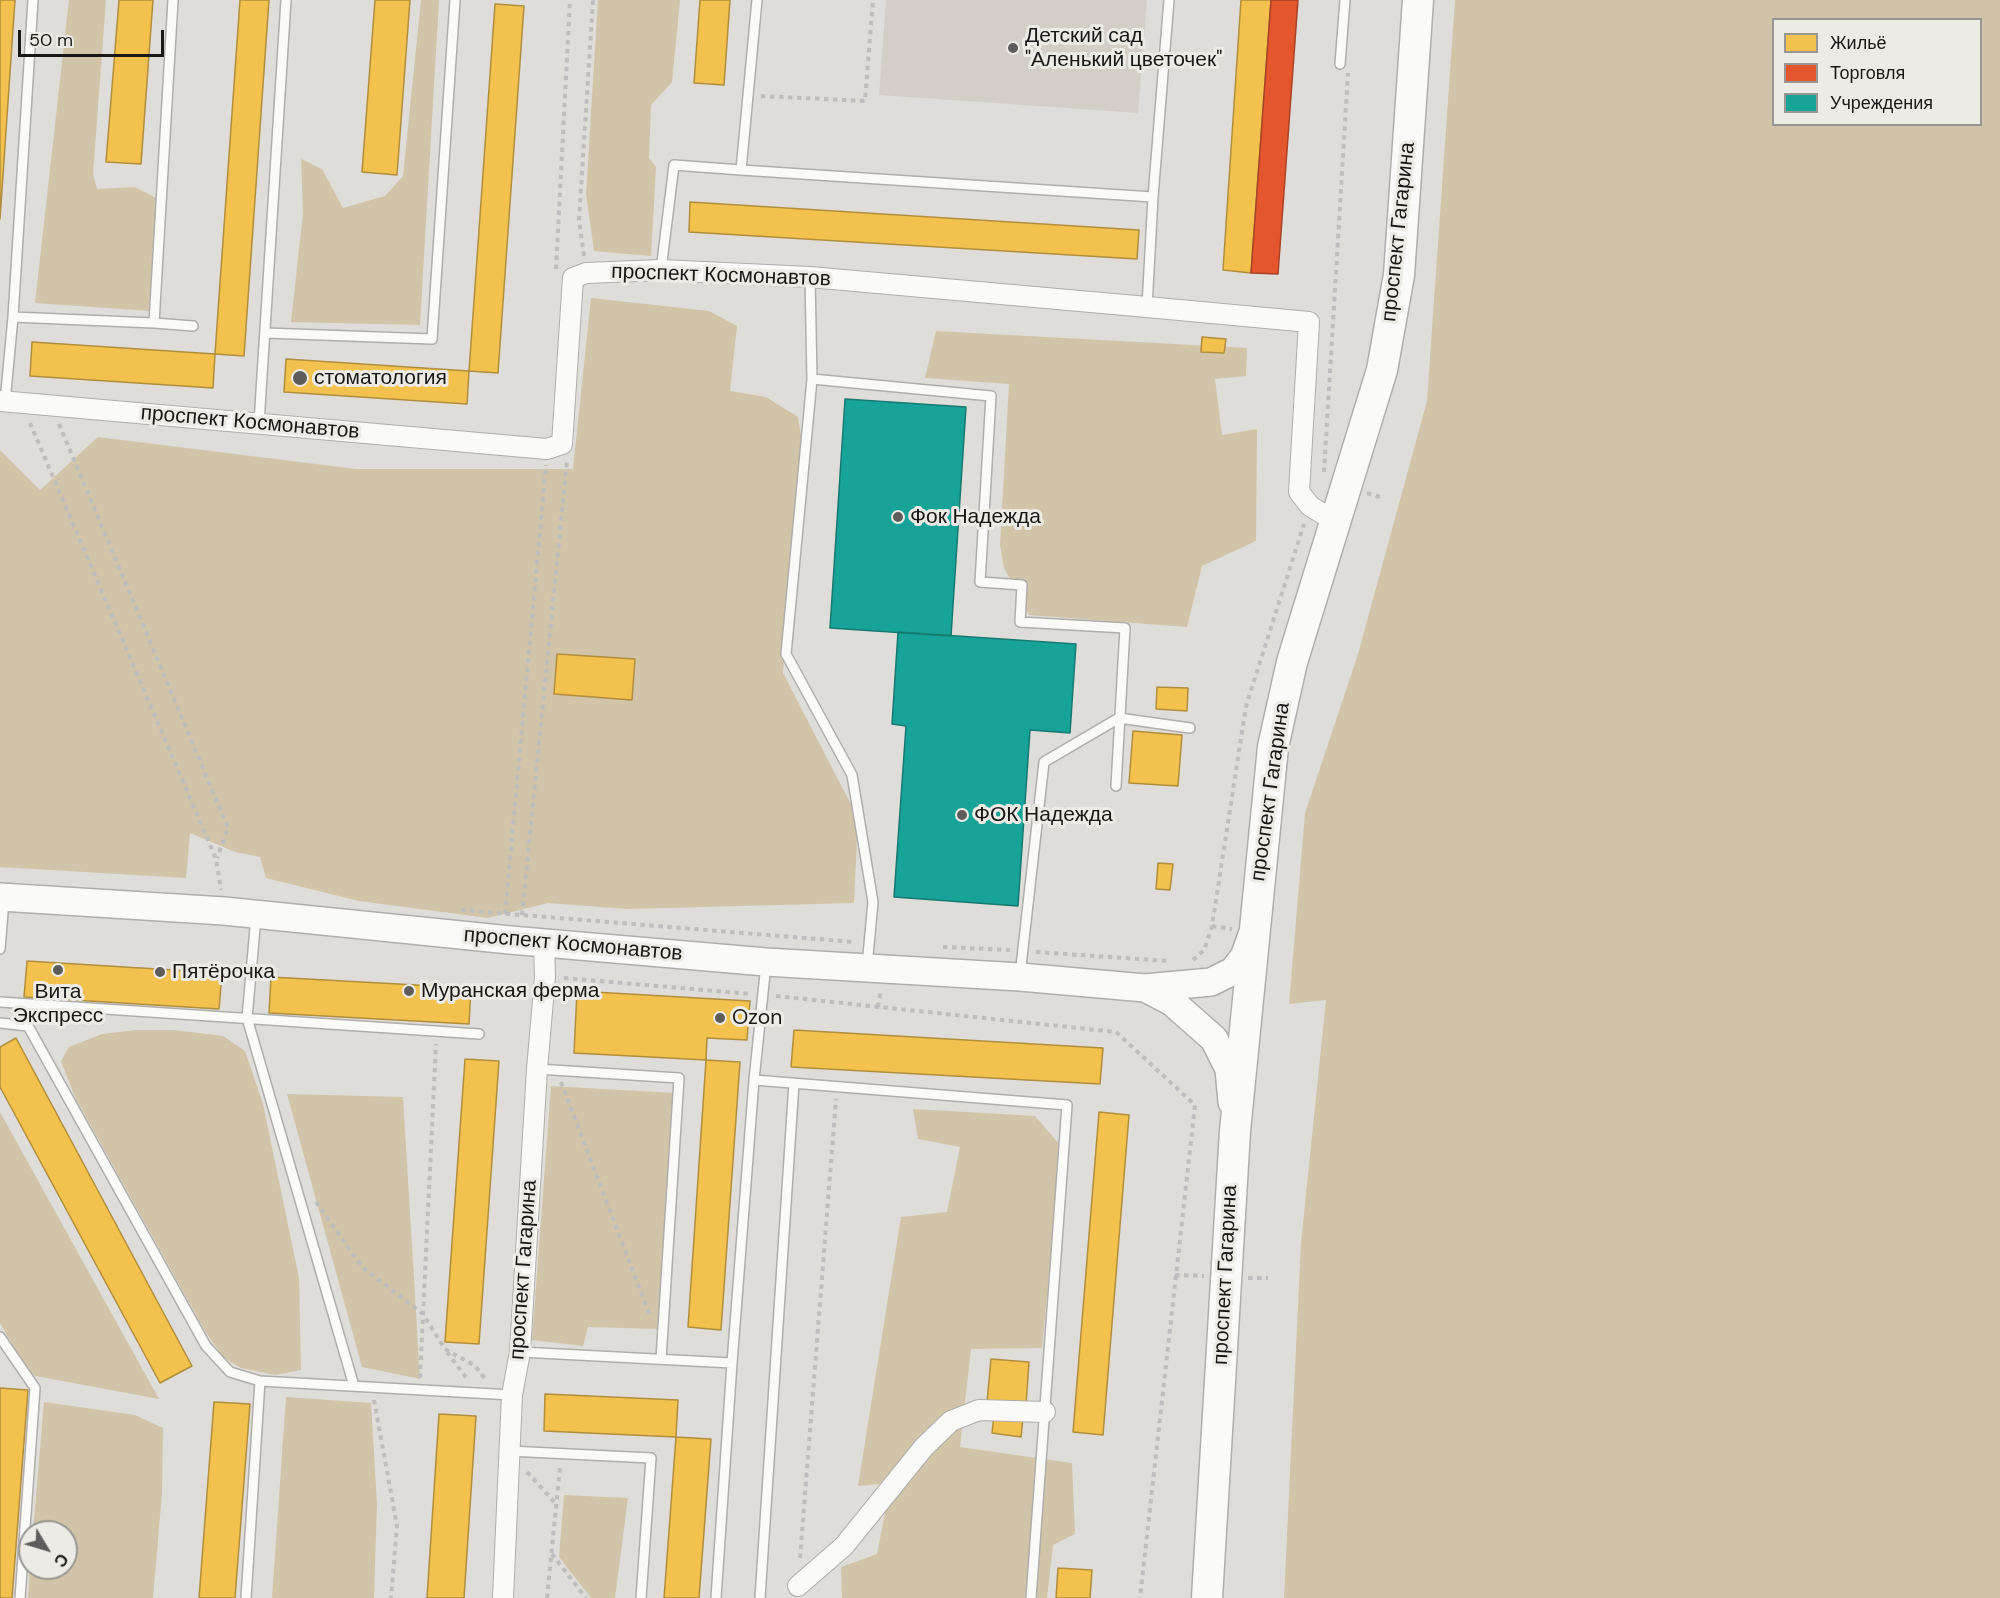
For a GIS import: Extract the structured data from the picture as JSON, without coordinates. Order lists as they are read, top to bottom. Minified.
{"streets":{"main road":["проспект Гагарина","проспект Космонавтов"]},"crossings":[["проспект Гагарина","проспект Космонавтов"]],"places":["Детский сад \"Аленький цветочек\"","стоматология","Фок Надежда","ФОК Надежда","Вита Экспресс","Пятёрочка","Муранская ферма","Ozon"],"legend":["Жильё","Торговля","Учреждения"],"scale_bar":"50 m","north":"bottom right"}
